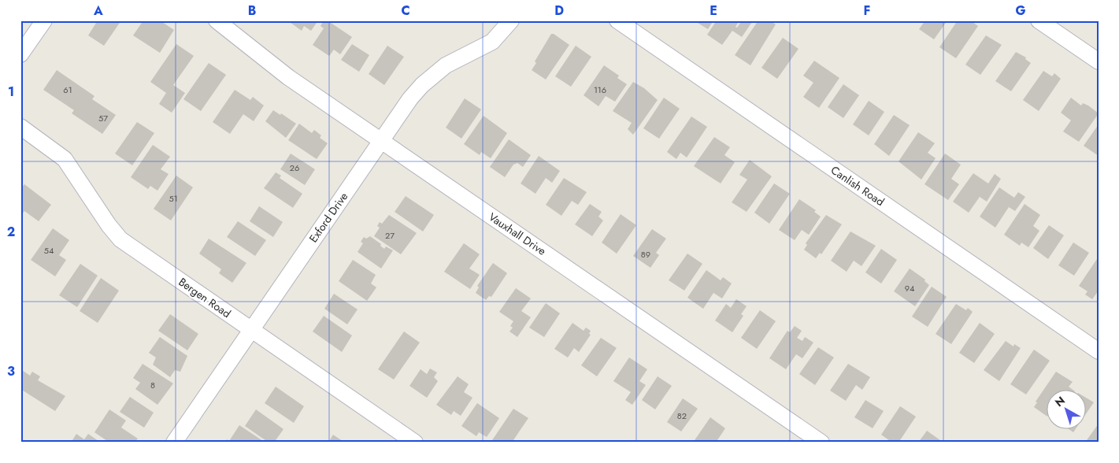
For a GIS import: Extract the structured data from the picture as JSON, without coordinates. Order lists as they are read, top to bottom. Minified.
{"streets":{"street":["Canlish Road","Exford Drive","Vauxhall Drive","Bergen Road"]},"crossings":[["Exford Drive","Vauxhall Drive"],["Exford Drive","Bergen Road"]],"house_numbers":["61","116","57","26","51","27","54","89","94","8","82"],"north":"top left","grid":{"columns":["A","B","C","D","E","F","G"],"rows":["1","2","3"]}}
